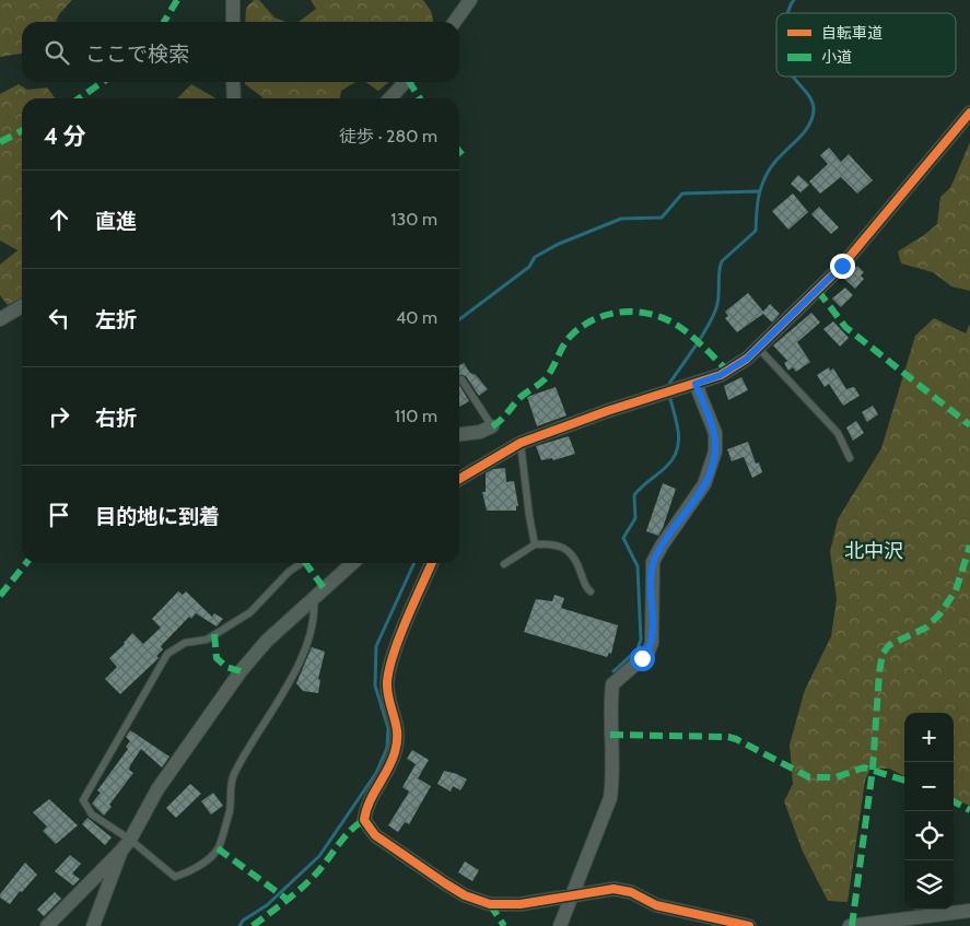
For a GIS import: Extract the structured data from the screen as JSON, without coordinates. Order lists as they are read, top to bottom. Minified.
{"districts":["北中沢"],"legend":["自転車道","小道"],"page":{"search":"ここで検索","heading":["4 分","徒歩 · 280 m"],"list":[["直進","130 m"],["左折","40 m"],["右折","110 m"],"目的地に到着"],"map_buttons":["+","−"]}}
